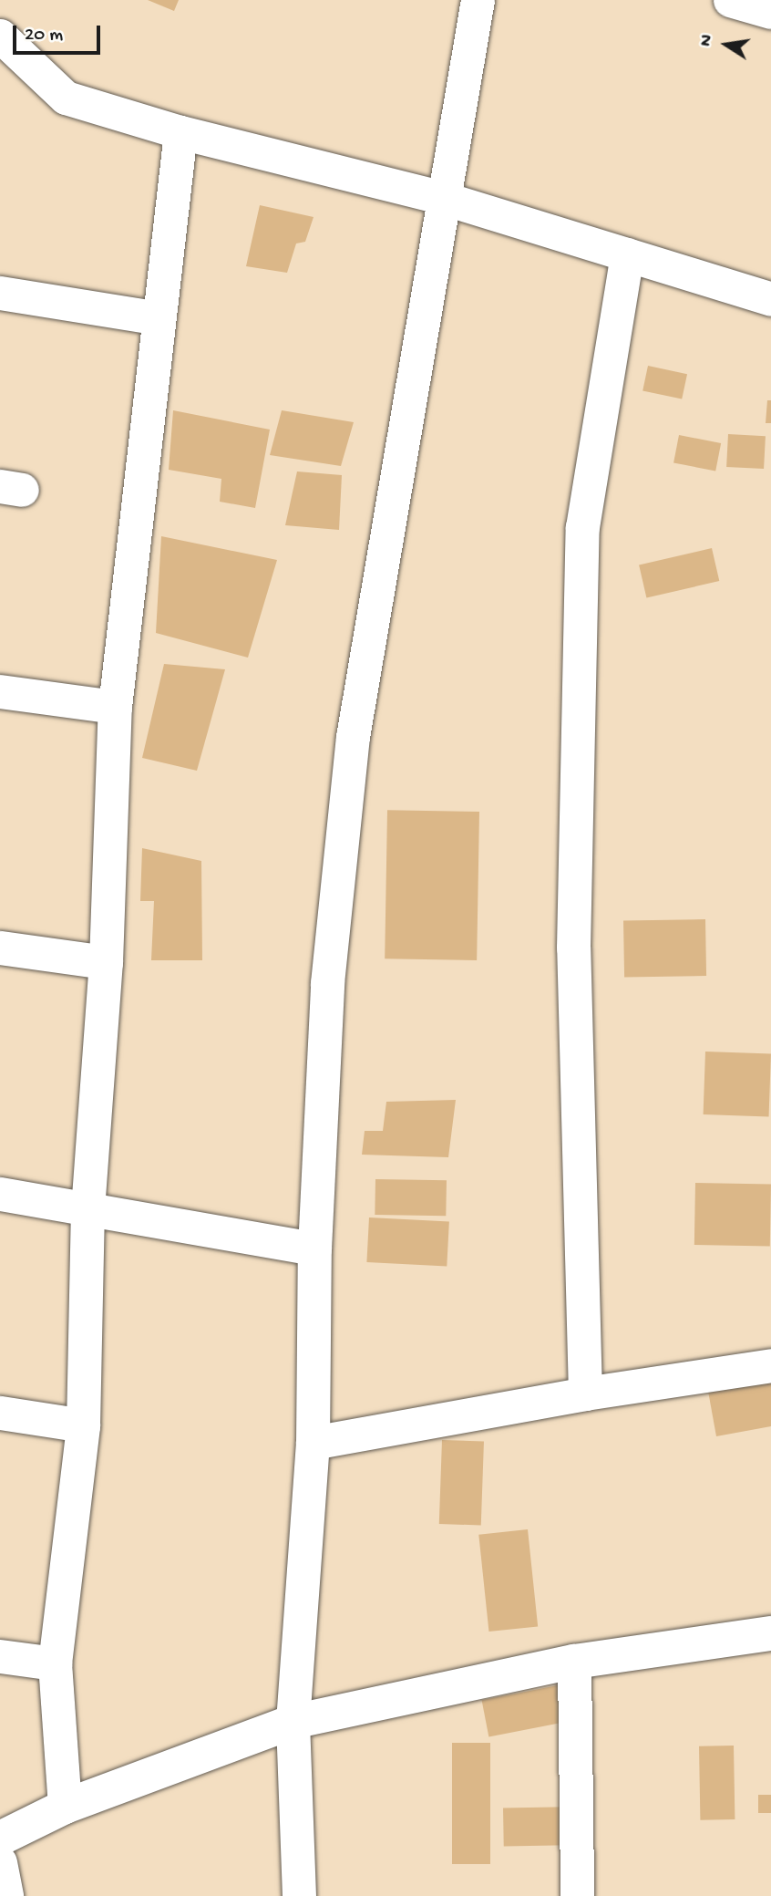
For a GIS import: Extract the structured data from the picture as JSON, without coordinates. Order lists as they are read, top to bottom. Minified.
{"scale_bar":"20 m","north":"left"}
